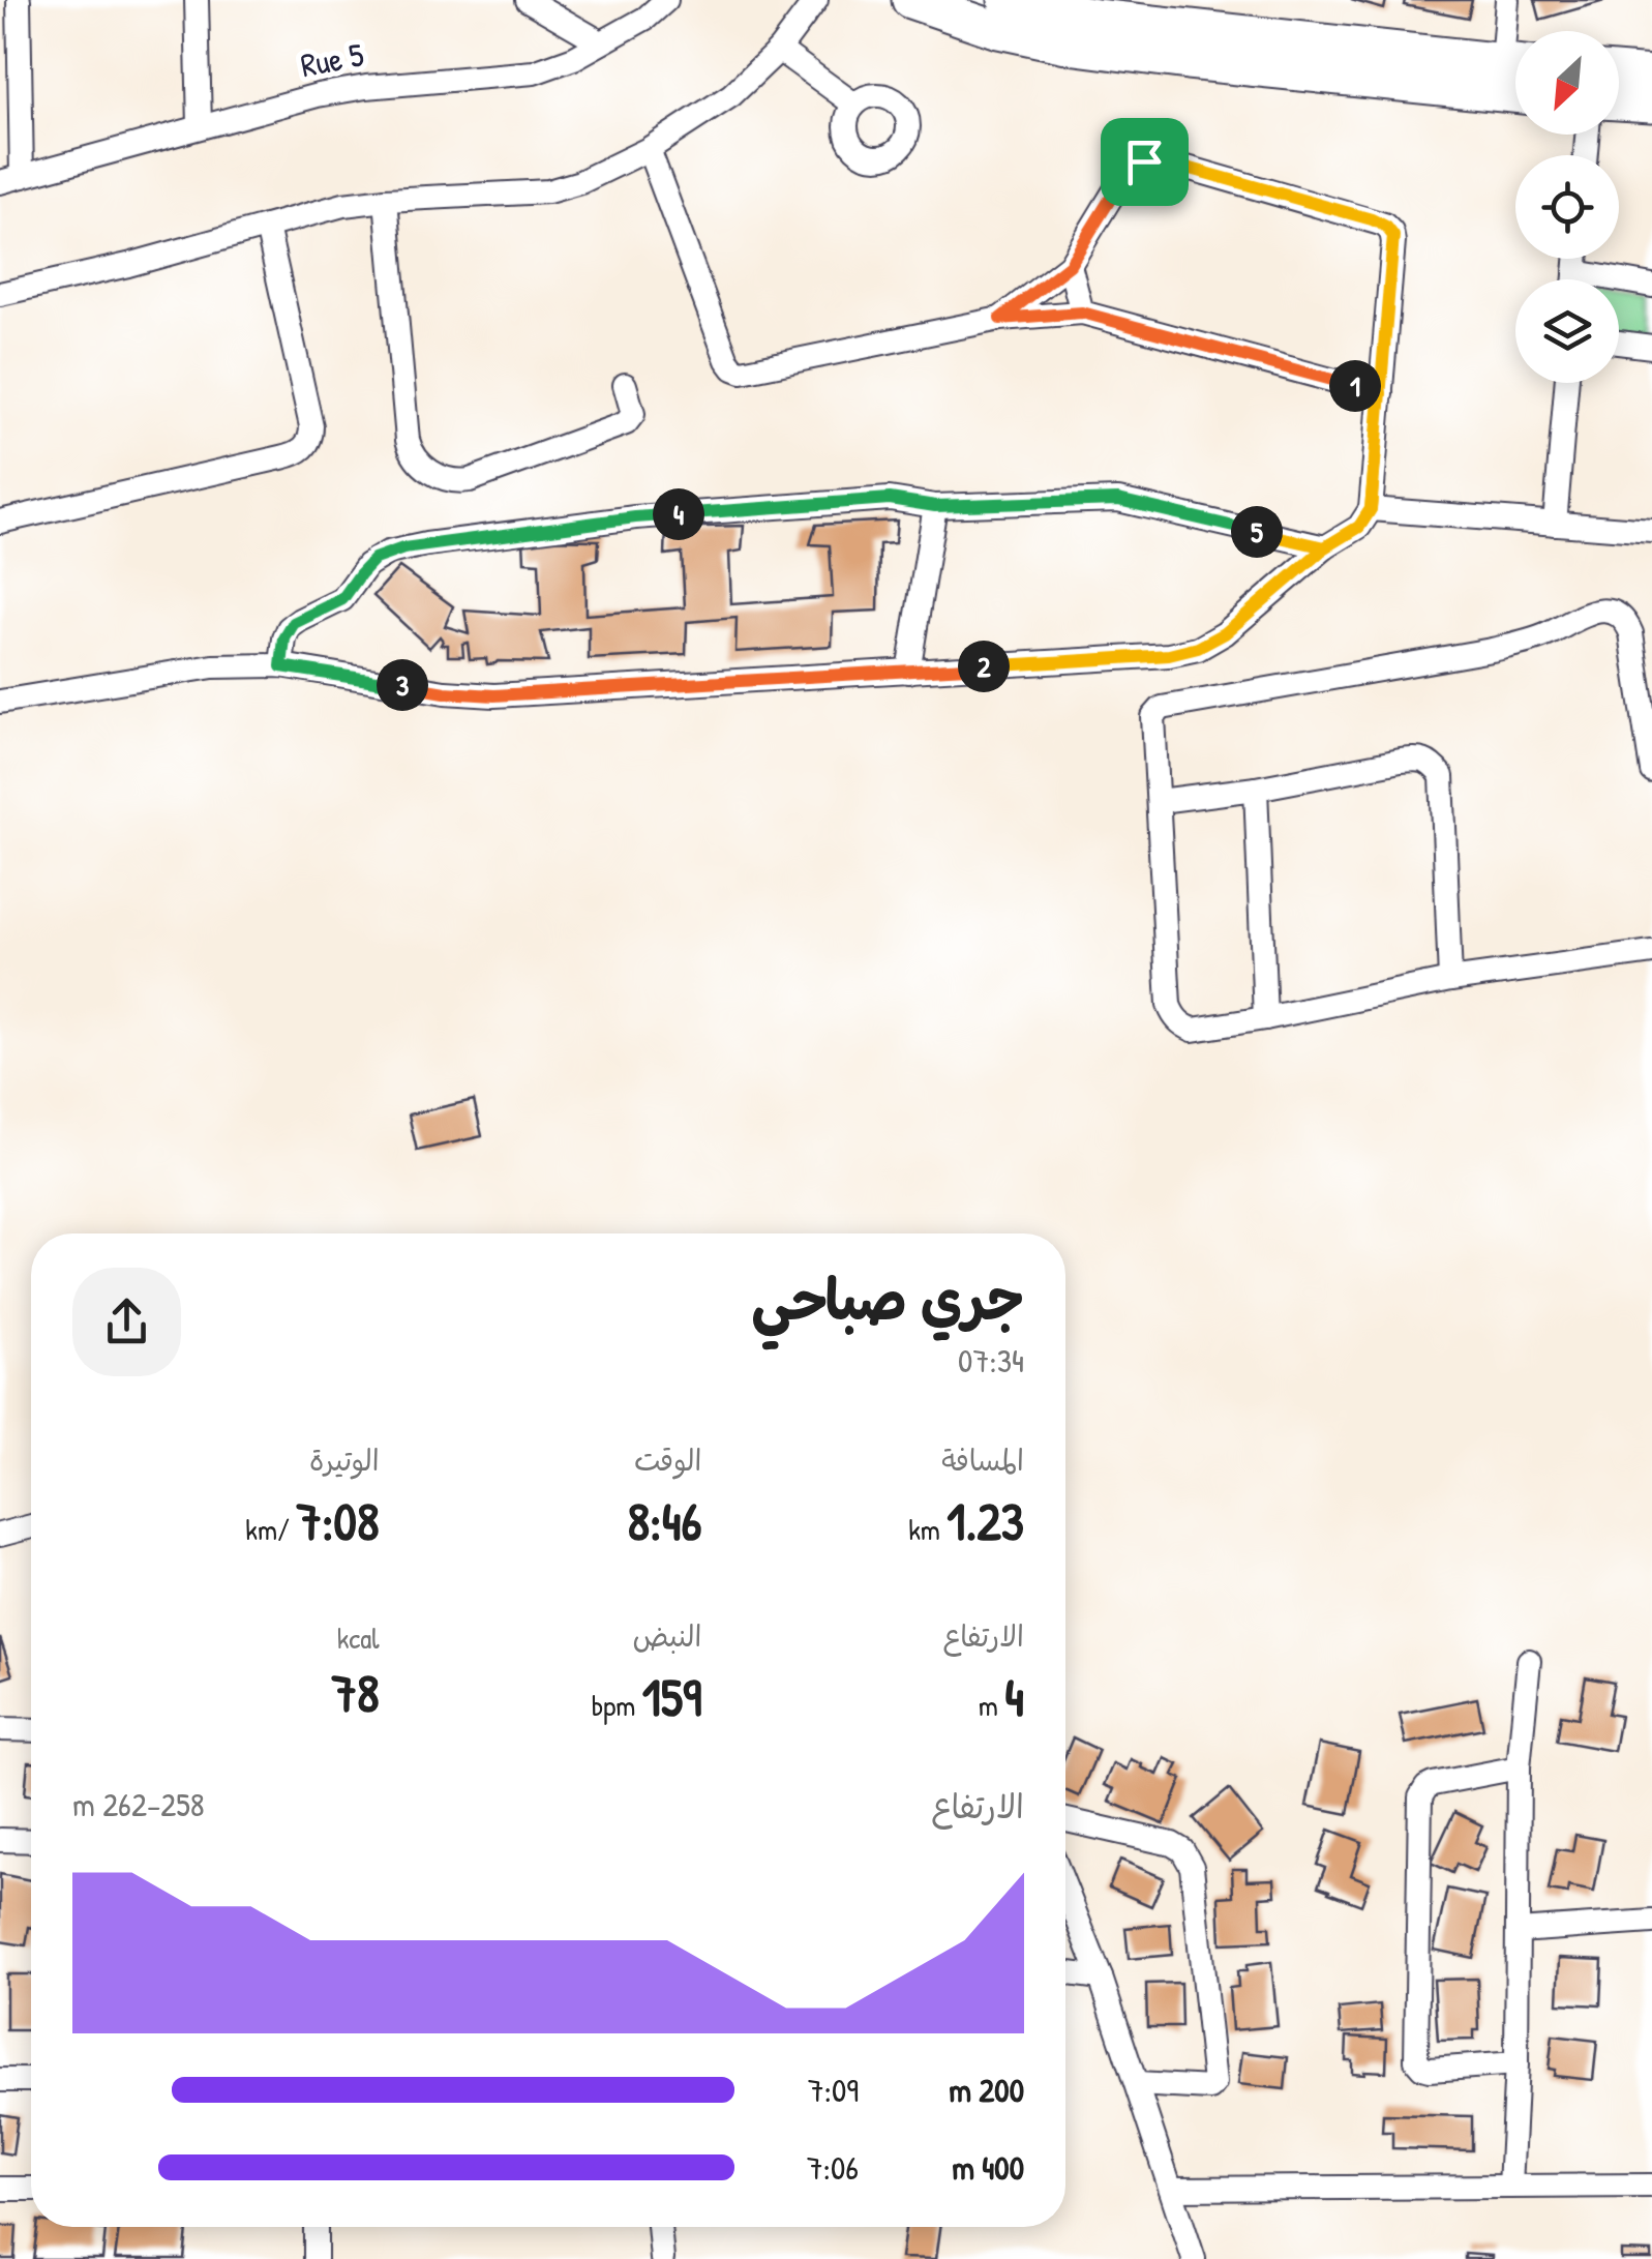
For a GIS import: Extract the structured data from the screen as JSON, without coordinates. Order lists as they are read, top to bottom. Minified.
{"streets":{"street":["Rue 5"]},"north":"bottom left","page":{"pins":["1","4","5","2","3"],"heading":["جري صباحي","07:34"],"stats":[["المسافة","1.23 km"],["الوقت","8:46"],["الوتيرة","7:08 /km"],["الارتفاع","4 m"],["النبض","159 bpm"],["kcal","78"]],"chart":["الارتفاع","258–262 m"],"list":[{"name":"200 m","note":"7:09"},{"name":"400 m","note":"7:06"}]}}
